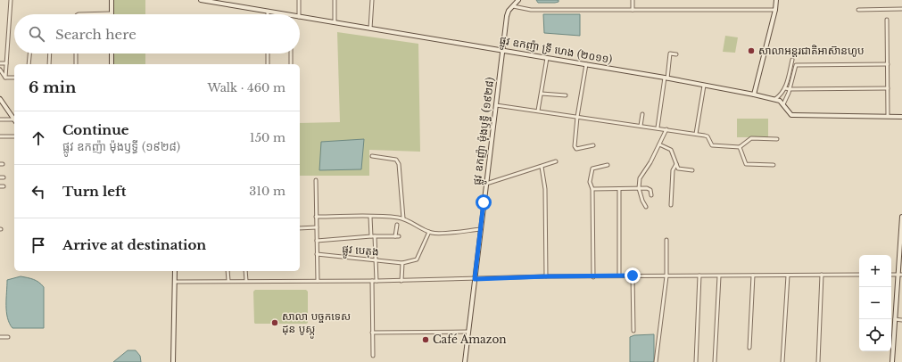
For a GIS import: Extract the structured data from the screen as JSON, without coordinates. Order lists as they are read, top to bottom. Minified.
{"streets":{"main road":["ផ្លូវ ឧកញ៉ា ទ្រី ហេង (២០១១)","ផ្លូវ ឧកញ៉ា ម៉ុងឫទ្ធី (១៩២៨)"],"street":["ផ្លូវ បេតុង"]},"crossings":[["ផ្លូវ ឧកញ៉ា ទ្រី ហេង (២០១១)","ផ្លូវ ឧកញ៉ា ម៉ុងឫទ្ធី (១៩២៨)"]],"places":["សាលាអន្ដរជាតិអាស៊ានហូប","សាលា បច្ចកទេស ដុន បូស្កូ","Café Amazon"],"page":{"search":"Search here","heading":["6 min","Walk · 460 m"],"list":[["Continue","ផ្លូវ ឧកញ៉ា ម៉ុងឫទ្ធី (១៩២៨)","150 m"],["Turn left","310 m"],"Arrive at destination"],"map_buttons":["+","−"]}}
